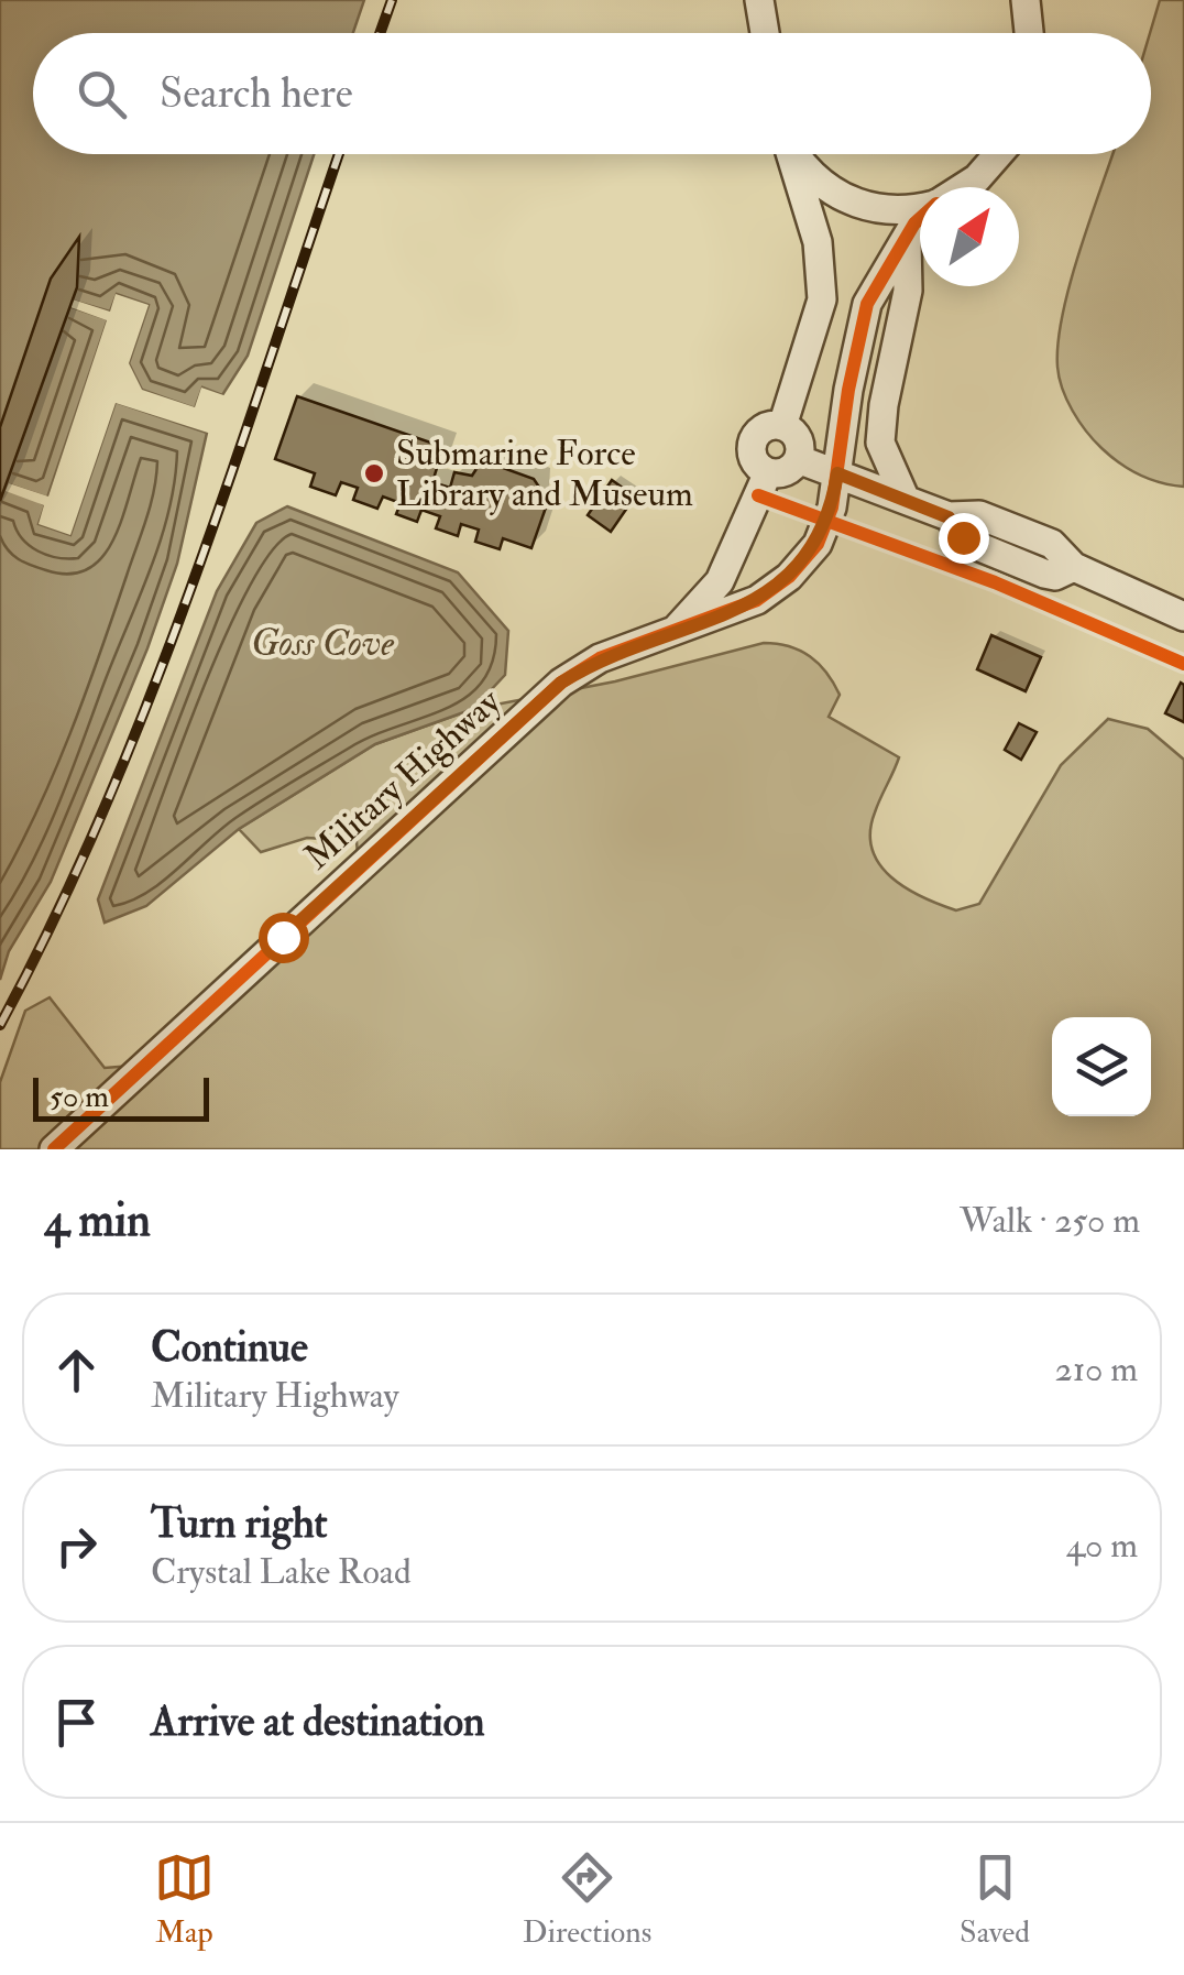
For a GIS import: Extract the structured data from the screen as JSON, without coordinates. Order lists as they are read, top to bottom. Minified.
{"streets":{"street":["Military Highway"]},"water":["Goss Cove"],"places":["Submarine Force Library and Museum"],"scale_bar":"50 m","north":"top right","page":{"search":"Search here","scale":"50 m","heading":["4 min","Walk · 250 m"],"list":[["Continue","Military Highway","210 m"],["Turn right","Crystal Lake Road","40 m"],"Arrive at destination"],"nav":["Map","Directions","Saved"]}}
